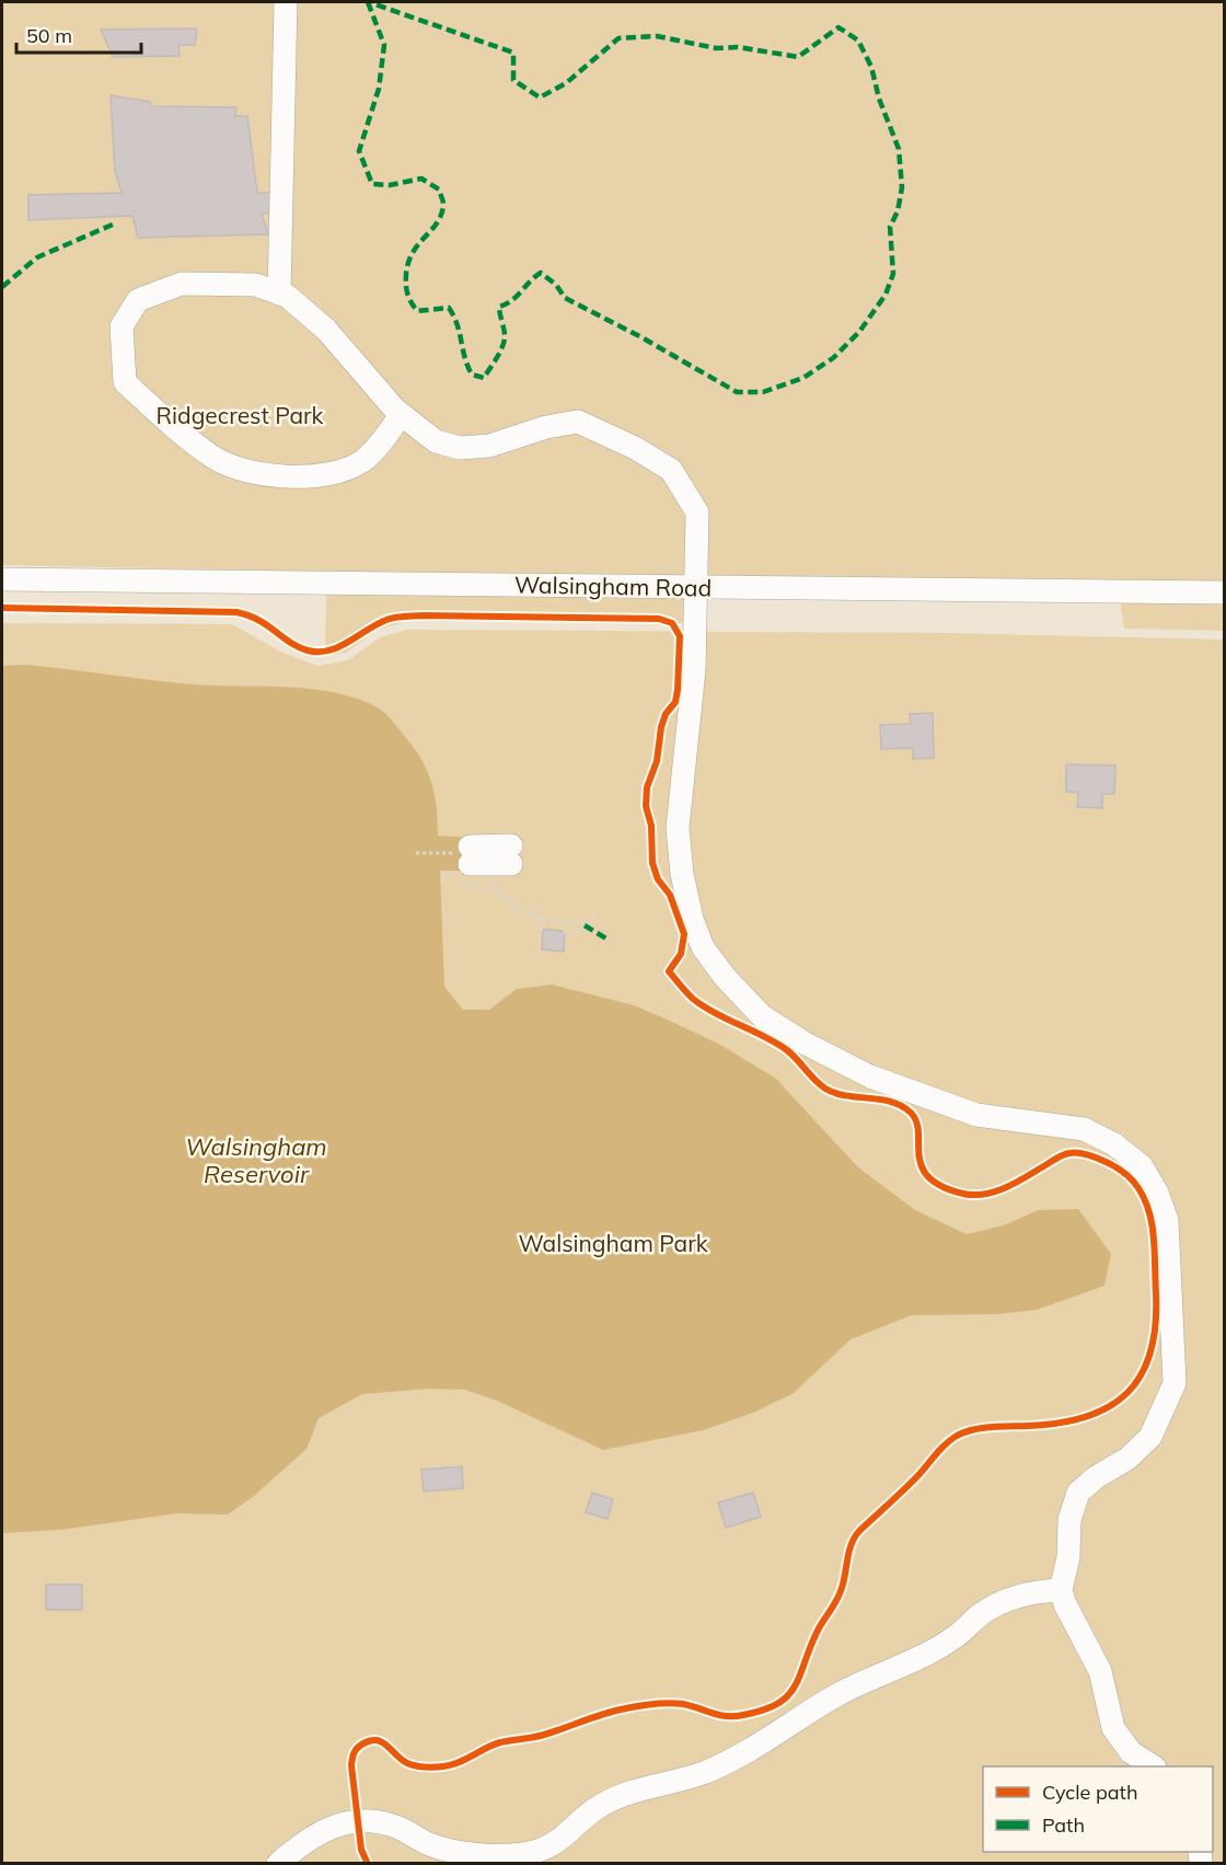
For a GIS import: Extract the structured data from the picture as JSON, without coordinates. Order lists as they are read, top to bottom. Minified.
{"streets":{"street":["Walsingham Road"]},"water":["Walsingham Reservoir"],"parks":["Ridgecrest Park","Walsingham Park"],"legend":["Cycle path","Path"],"scale_bar":"50 m"}
